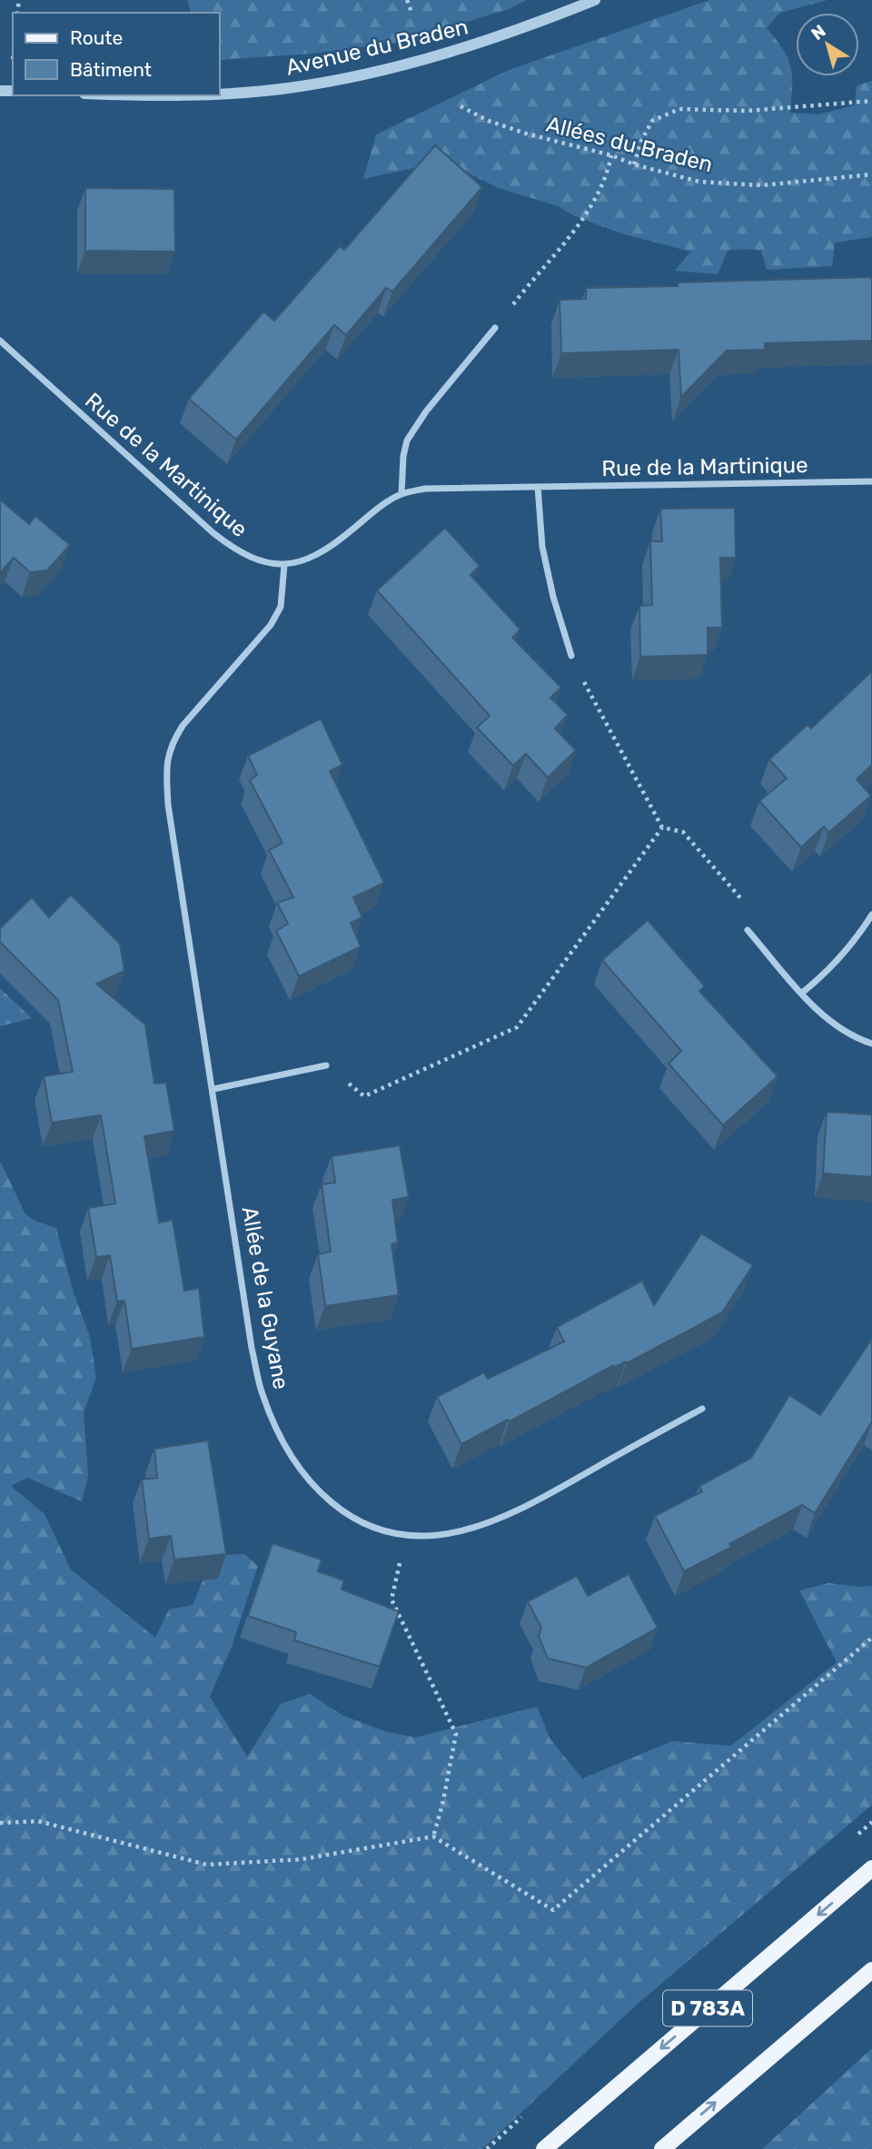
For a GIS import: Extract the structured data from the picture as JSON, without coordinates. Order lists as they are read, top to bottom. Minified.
{"streets":{"main road":["D 783A"],"street":["Avenue du Braden","Rue de la Martinique","Allée de la Guyane"],"path":["Allées du Braden"]},"crossings":[["Rue de la Martinique","Allée de la Guyane"]],"legend":["Route","Bâtiment"],"north":"top left"}
